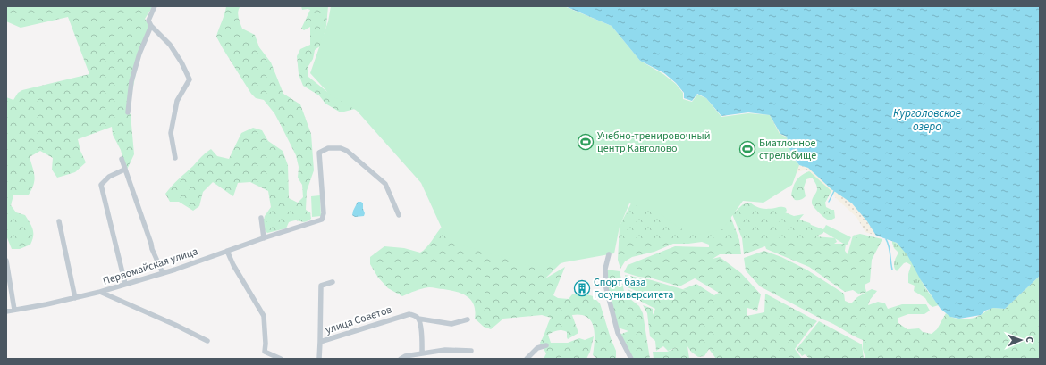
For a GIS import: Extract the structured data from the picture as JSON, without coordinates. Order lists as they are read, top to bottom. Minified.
{"streets":{"street":["Первомайская улица","улица Советов"]},"water":["Курголовское озеро"],"places":{"sports":["Учебно-тренировочный центр Кавголово","Биатлонное стрельбище"],"building":["Спорт база Госуниверситета"]},"north":"right"}
